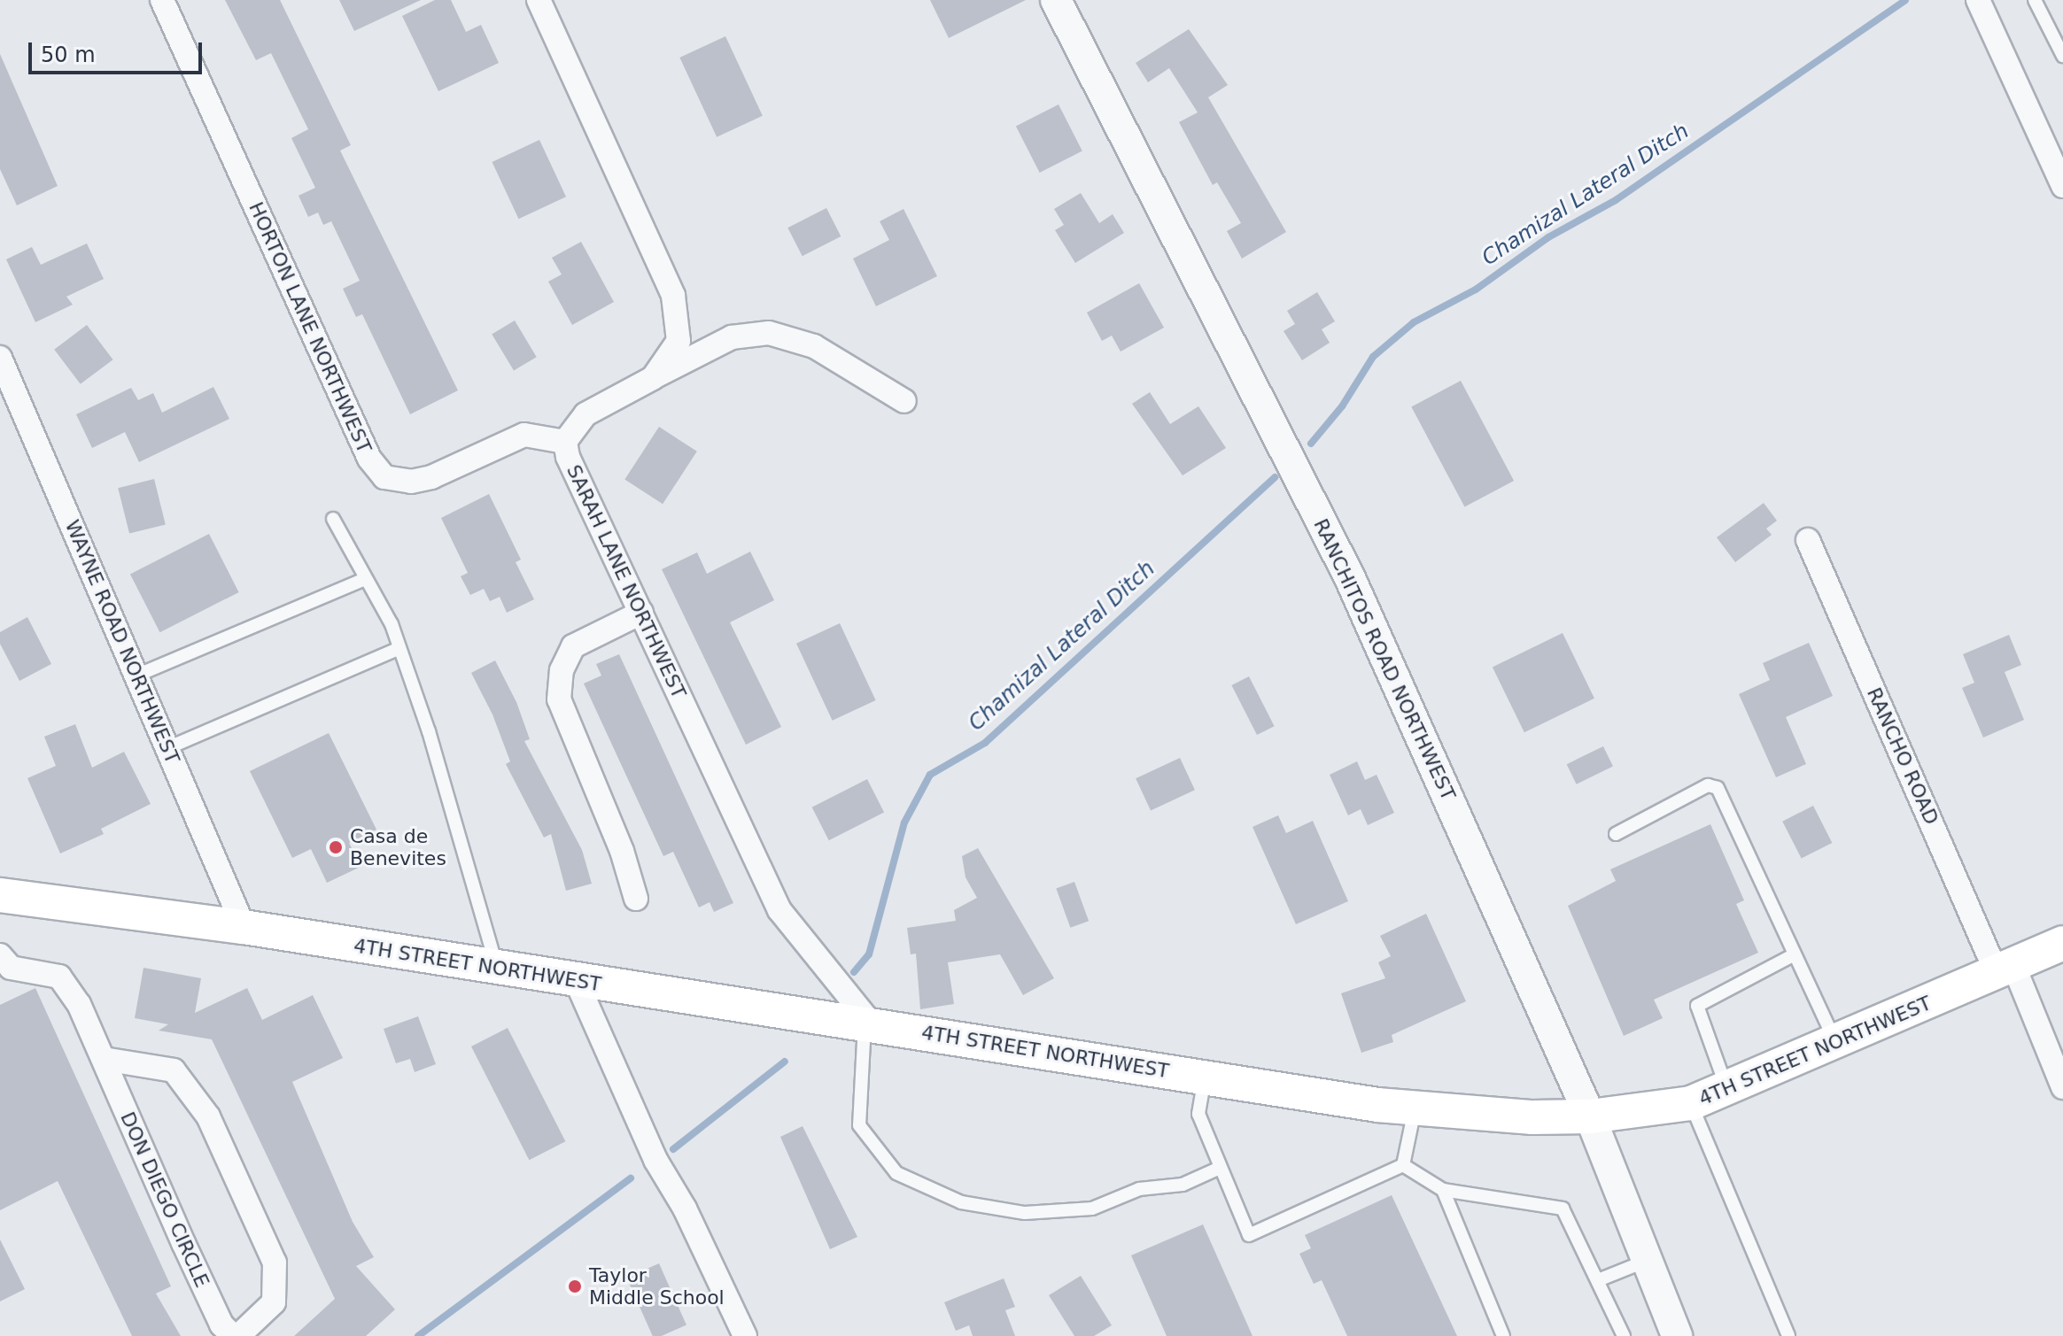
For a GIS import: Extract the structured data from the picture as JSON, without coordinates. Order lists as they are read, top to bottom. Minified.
{"streets":{"main road":["4TH STREET NORTHWEST"],"street":["HORTON LANE NORTHWEST","SARAH LANE NORTHWEST","WAYNE ROAD NORTHWEST","RANCHITOS ROAD NORTHWEST","RANCHO ROAD","DON DIEGO CIRCLE"]},"crossings":[["HORTON LANE NORTHWEST","SARAH LANE NORTHWEST"],["SARAH LANE NORTHWEST","4TH STREET NORTHWEST"],["WAYNE ROAD NORTHWEST","4TH STREET NORTHWEST"],["RANCHITOS ROAD NORTHWEST","4TH STREET NORTHWEST"],["RANCHO ROAD","4TH STREET NORTHWEST"]],"water":["Chamizal Lateral Ditch"],"places":["Casa de Benevites","Taylor Middle School"],"scale_bar":"50 m"}
